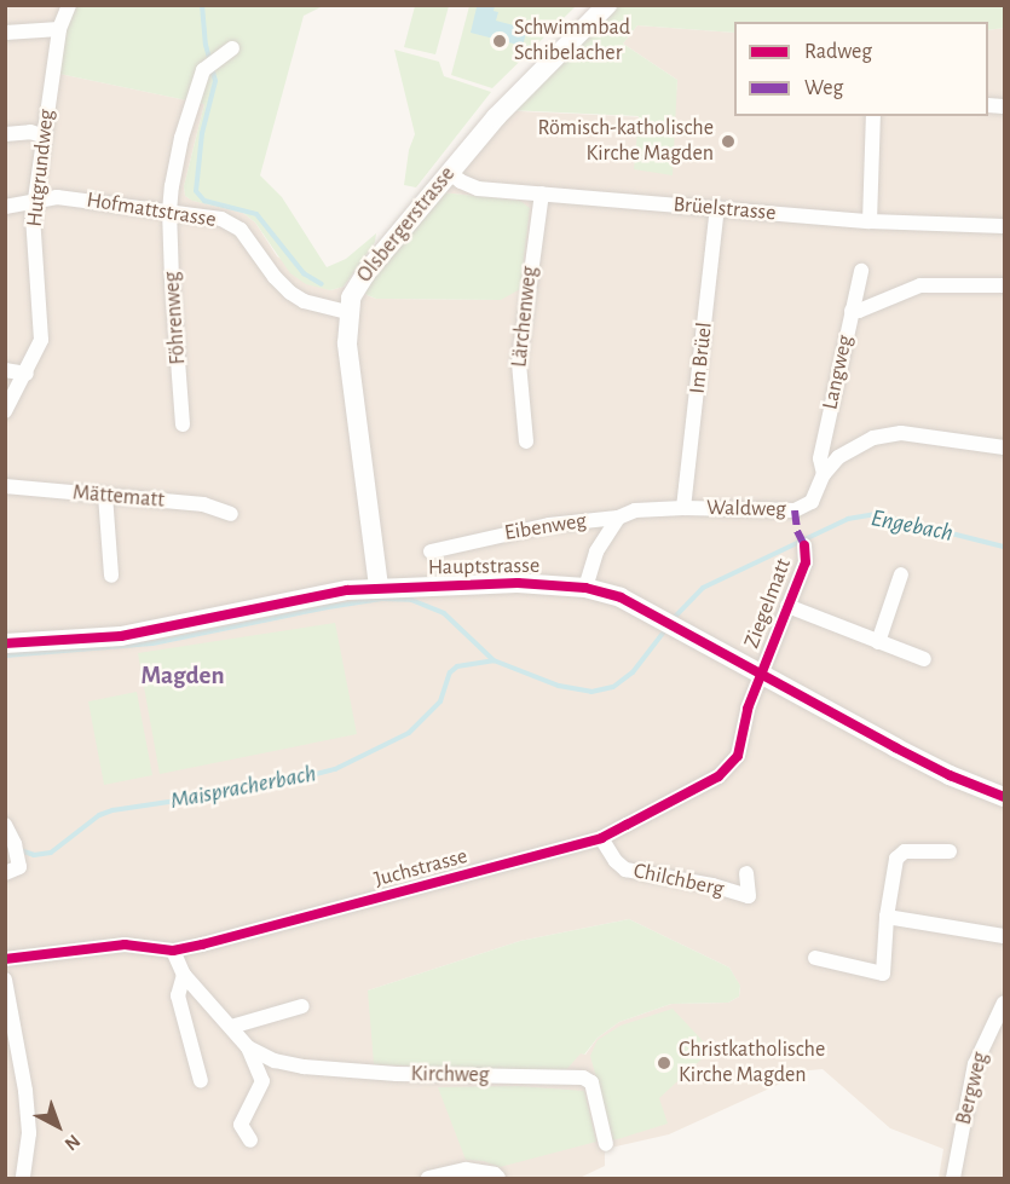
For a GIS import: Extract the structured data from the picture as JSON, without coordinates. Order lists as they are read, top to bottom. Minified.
{"streets":{"main road":["Olsbergerstrasse","Hauptstrasse"],"street":["Hutgrundweg","Brüelstrasse","Hofmattstrasse","Lärchenweg","Föhrenweg","Im Brüel","Langweg","Mättematt","Waldweg","Eibenweg","Ziegelmatt","Juchstrasse","Chilchberg","Kirchweg","Bergweg"]},"crossings":[["Hutgrundweg","Hofmattstrasse"],["Brüelstrasse","Olsbergerstrasse"],["Brüelstrasse","Lärchenweg"],["Brüelstrasse","Im Brüel"],["Hofmattstrasse","Olsbergerstrasse"],["Hofmattstrasse","Föhrenweg"],["Olsbergerstrasse","Hauptstrasse"],["Im Brüel","Waldweg"],["Langweg","Waldweg"],["Waldweg","Eibenweg"],["Hauptstrasse","Ziegelmatt"],["Hauptstrasse","Juchstrasse"],["Ziegelmatt","Juchstrasse"],["Juchstrasse","Chilchberg"],["Juchstrasse","Kirchweg"]],"districts":["Magden"],"water":["Engebach","Maispracherbach"],"places":["Schwimmbad Schibelacher","Römisch-katholische Kirche Magden","Christkatholische Kirche Magden"],"legend":["Radweg","Weg"],"north":"bottom right"}
